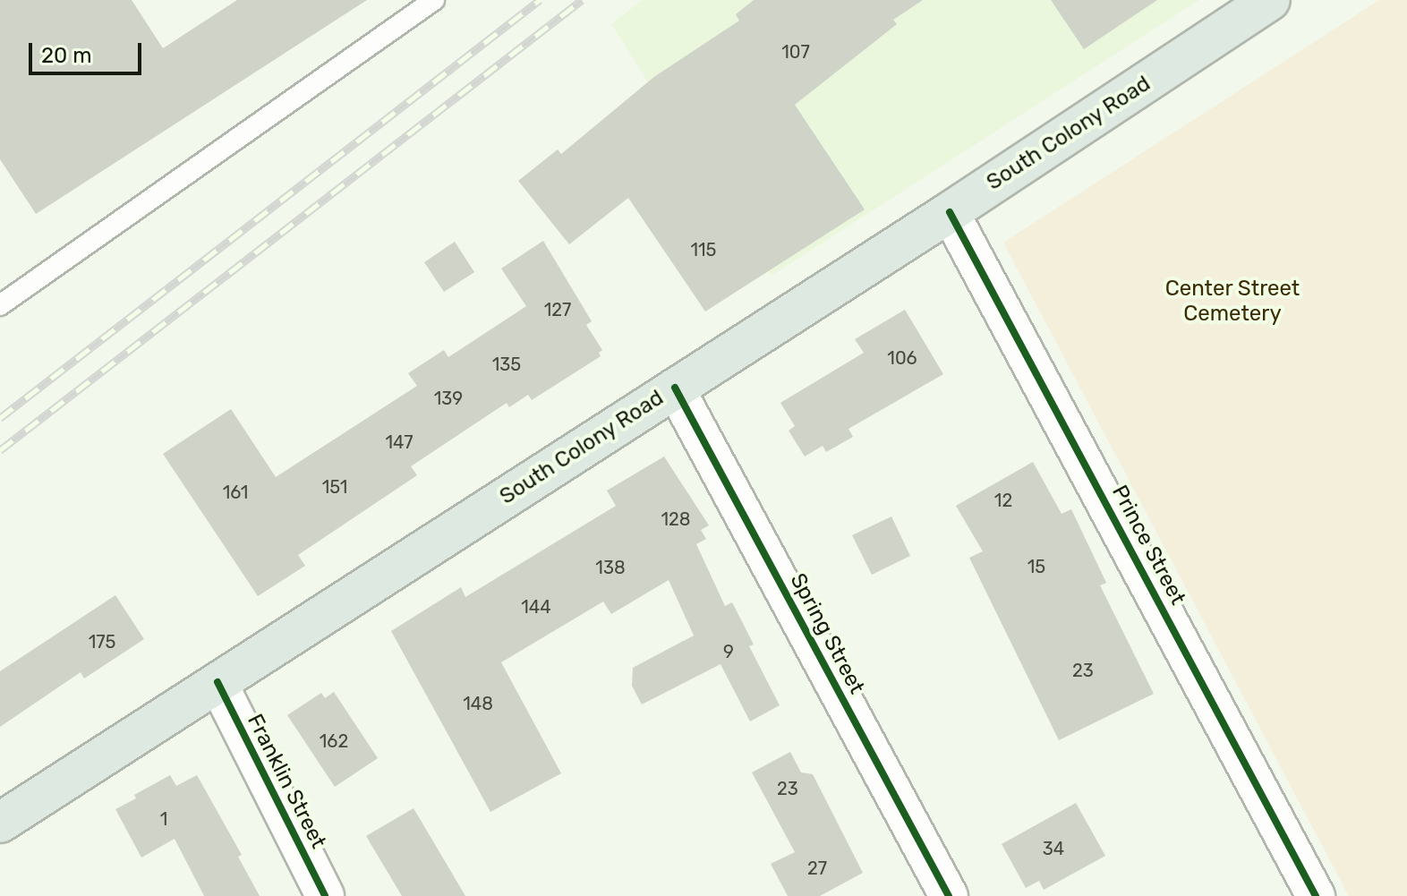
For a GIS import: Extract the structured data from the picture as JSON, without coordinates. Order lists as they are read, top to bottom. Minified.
{"streets":{"main road":["South Colony Road"],"street":["Prince Street","Spring Street","Franklin Street"]},"crossings":[["South Colony Road","Prince Street"],["South Colony Road","Spring Street"],["South Colony Road","Franklin Street"]],"parks":["Center Street Cemetery"],"house_numbers":["107","115","127","106","135","139","147","151","161","12","128","15","138","144","175","9","23","148","162","23","1","34","27"],"scale_bar":"20 m"}
